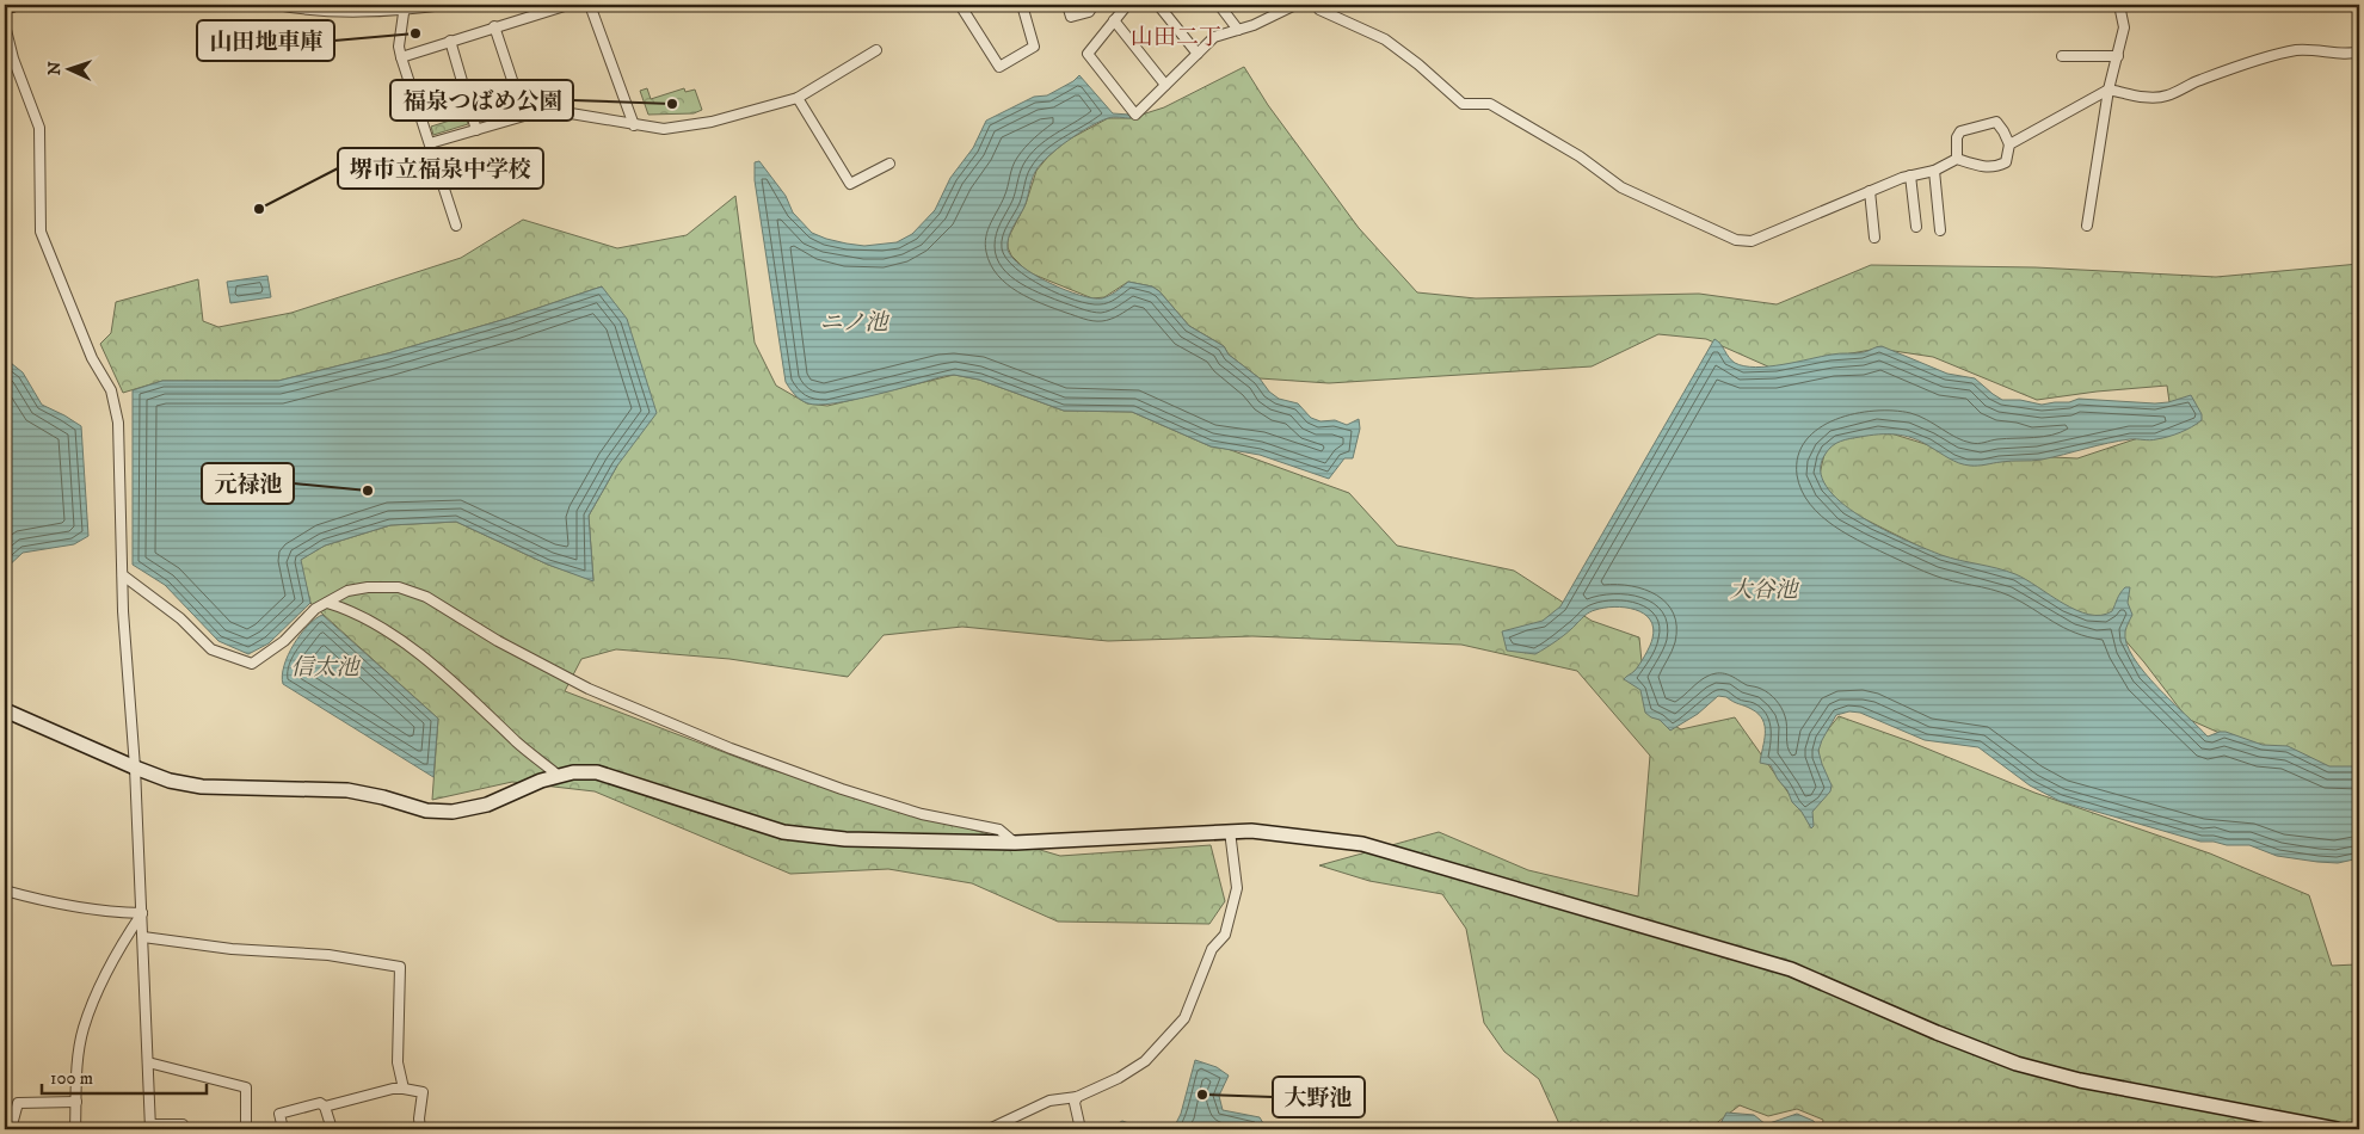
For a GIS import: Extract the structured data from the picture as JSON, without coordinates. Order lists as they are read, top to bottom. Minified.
{"districts":["山田二丁"],"water":["ニノ池","大谷池","信太池"],"places":["山田地車庫","福泉つばめ公園","堺市立福泉中学校","元禄池","大野池"],"scale_bar":"100 m","north":"left"}
